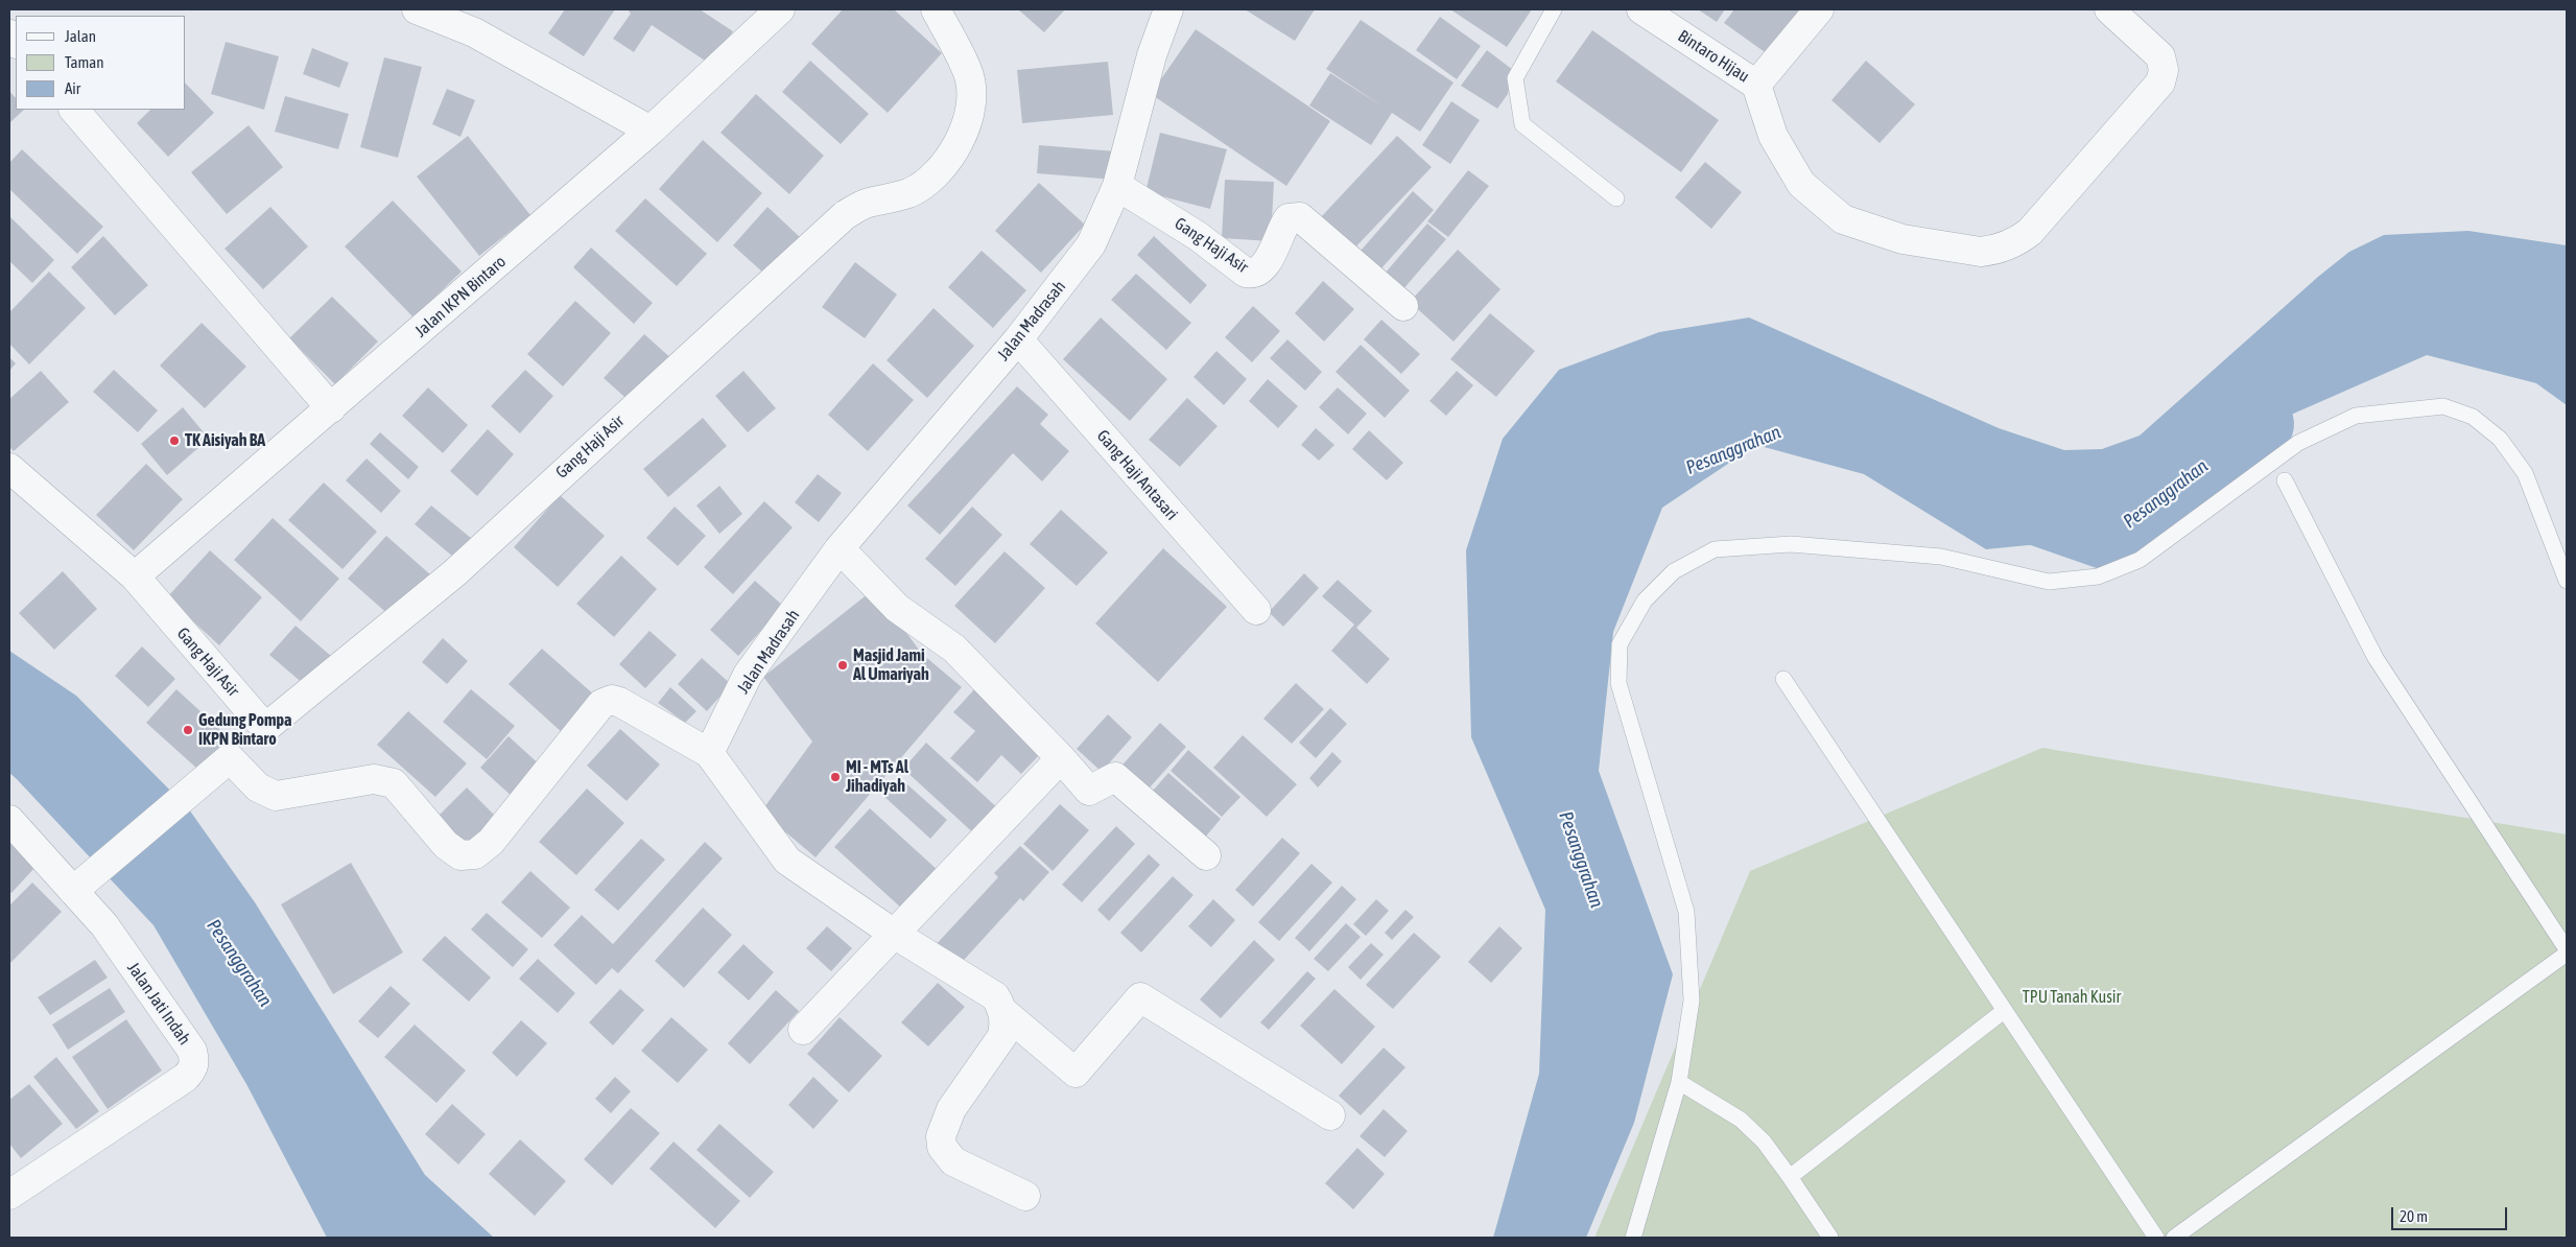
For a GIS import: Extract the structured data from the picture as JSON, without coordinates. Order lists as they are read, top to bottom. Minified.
{"streets":{"street":["Bintaro Hijau","Gang Haji Asir","Jalan IKPN Bintaro","Jalan Madrasah","Gang Haji Antasari","Jalan Jati Indah"]},"crossings":[["Gang Haji Asir","Jalan IKPN Bintaro"],["Gang Haji Asir","Jalan Madrasah"],["Jalan Madrasah","Gang Haji Antasari"]],"water":["Pesanggrahan"],"parks":["TPU Tanah Kusir"],"places":["TK Aisiyah BA","Masjid Jami Al Umariyah","Gedung Pompa IKPN Bintaro","MI - MTs Al Jihadiyah"],"legend":["Jalan","Taman","Air"],"scale_bar":"20 m"}
